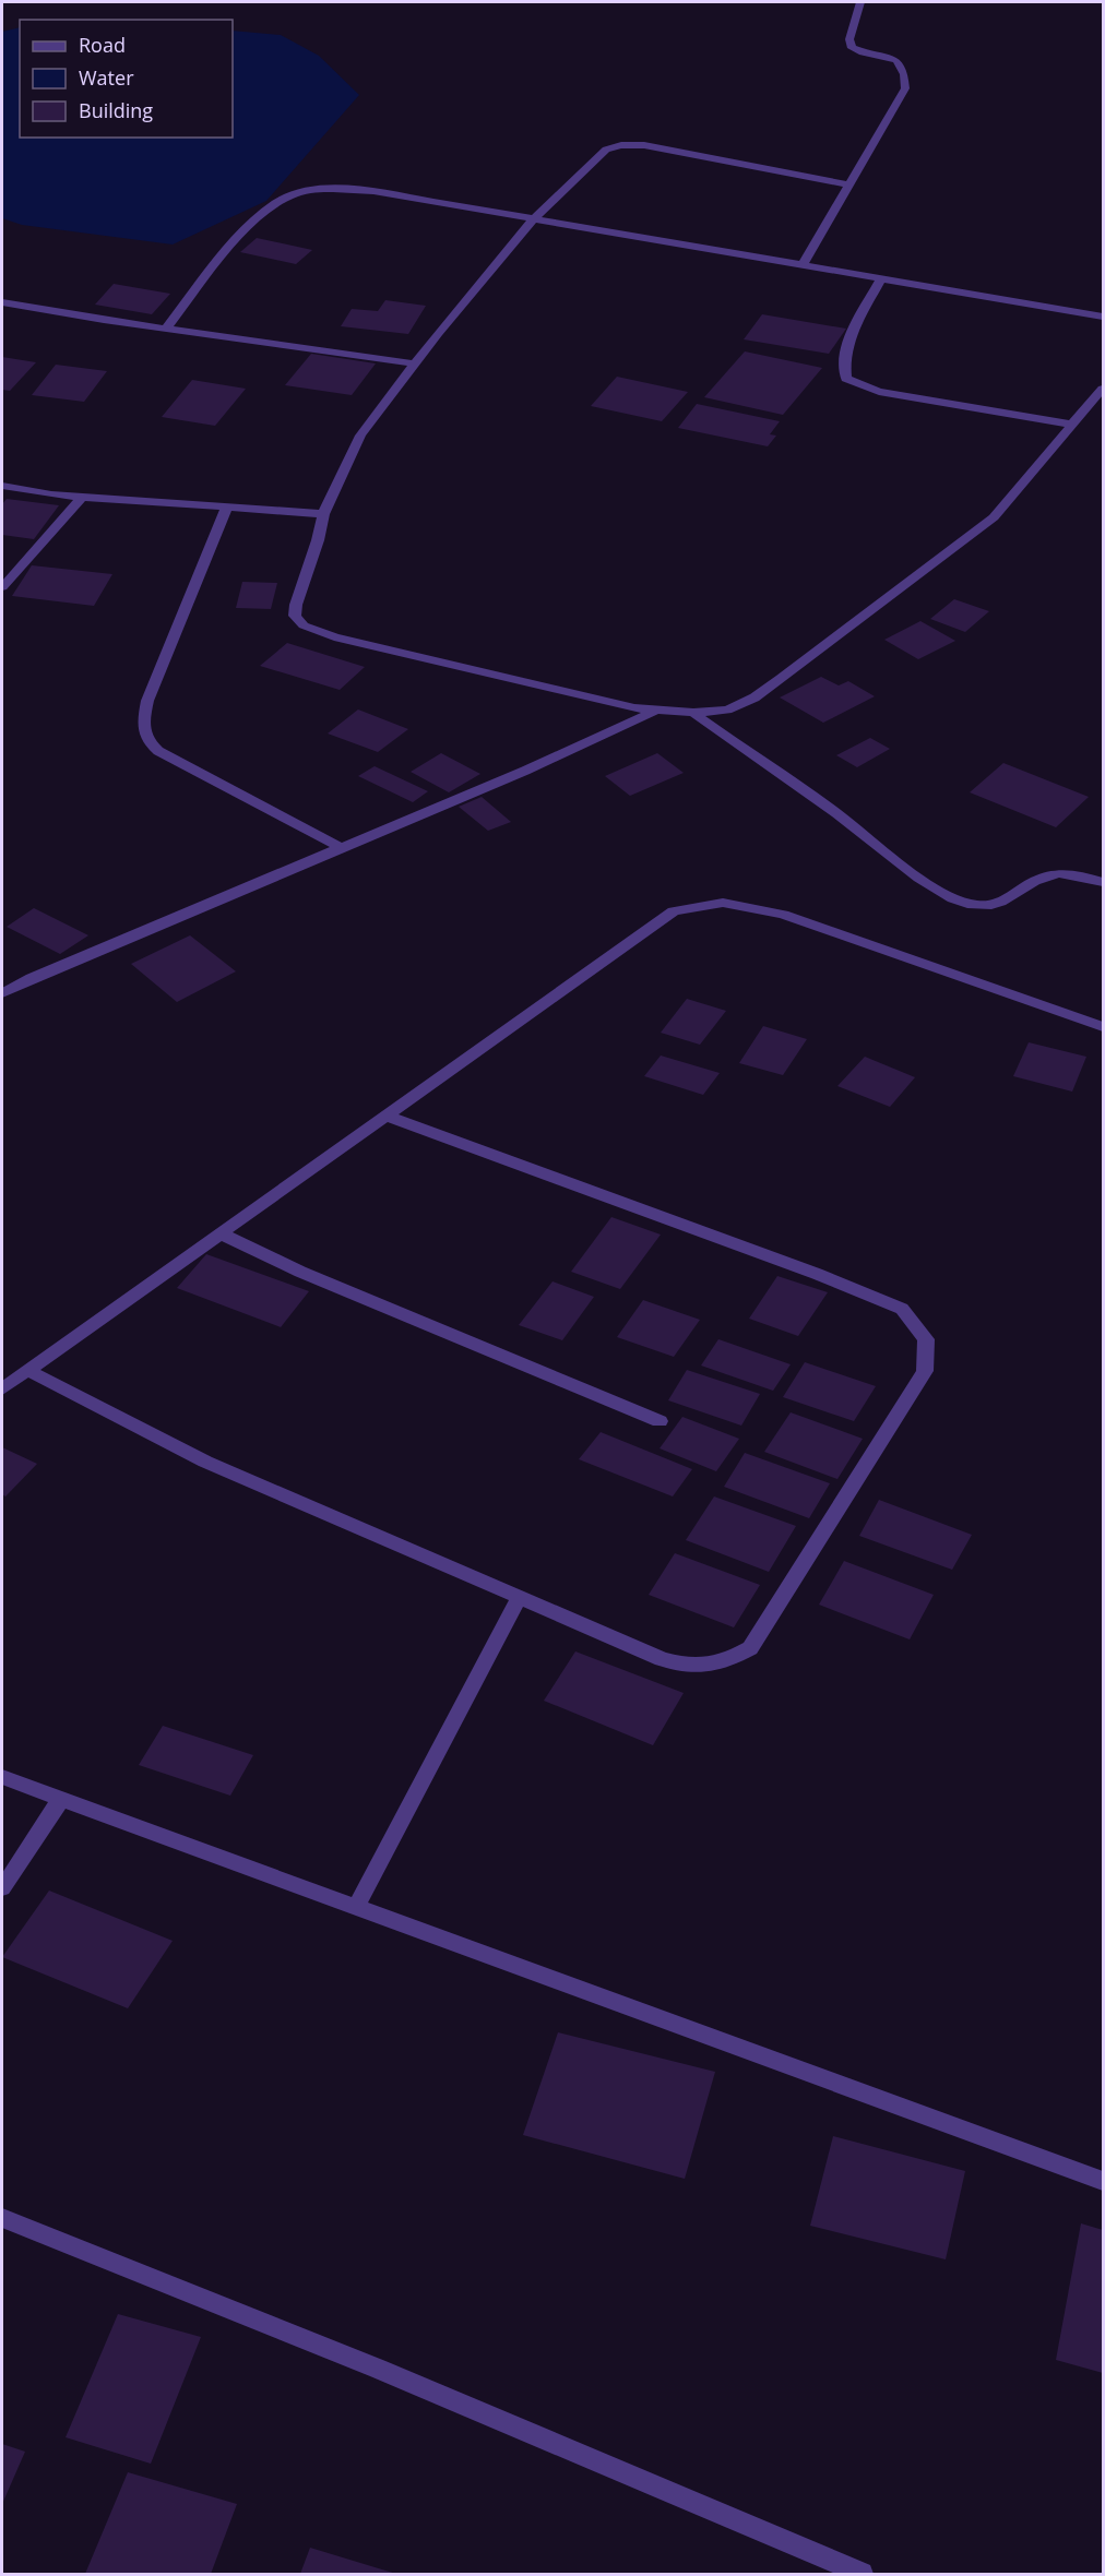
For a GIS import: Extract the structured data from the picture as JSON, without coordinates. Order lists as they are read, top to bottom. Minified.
{"legend":["Road","Water","Building"]}
